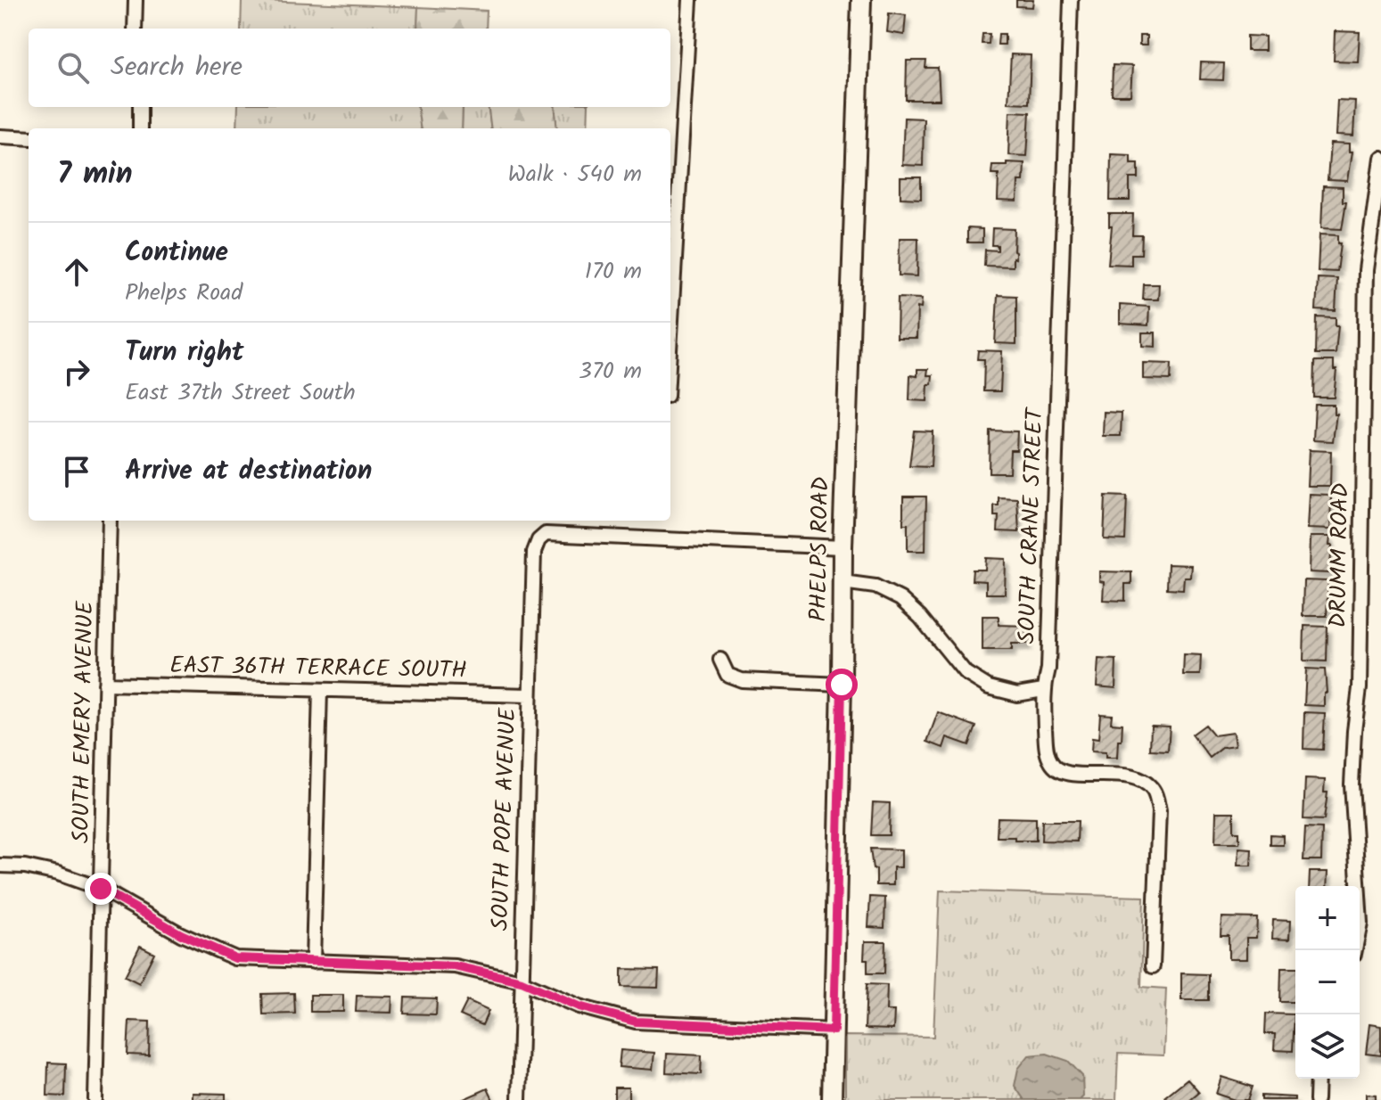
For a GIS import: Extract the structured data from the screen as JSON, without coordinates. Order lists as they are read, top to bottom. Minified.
{"streets":{"street":["SOUTH CRANE STREET","PHELPS ROAD","DRUMM ROAD","EAST 36TH TERRACE SOUTH","SOUTH EMERY AVENUE","SOUTH POPE AVENUE"]},"crossings":[["PHELPS ROAD","SOUTH POPE AVENUE"],["EAST 36TH TERRACE SOUTH","SOUTH EMERY AVENUE"],["EAST 36TH TERRACE SOUTH","SOUTH POPE AVENUE"]],"page":{"search":"Search here","heading":["7 min","Walk · 540 m"],"list":[["Continue","Phelps Road","170 m"],["Turn right","East 37th Street South","370 m"],"Arrive at destination"],"map_buttons":["+","−"]}}
